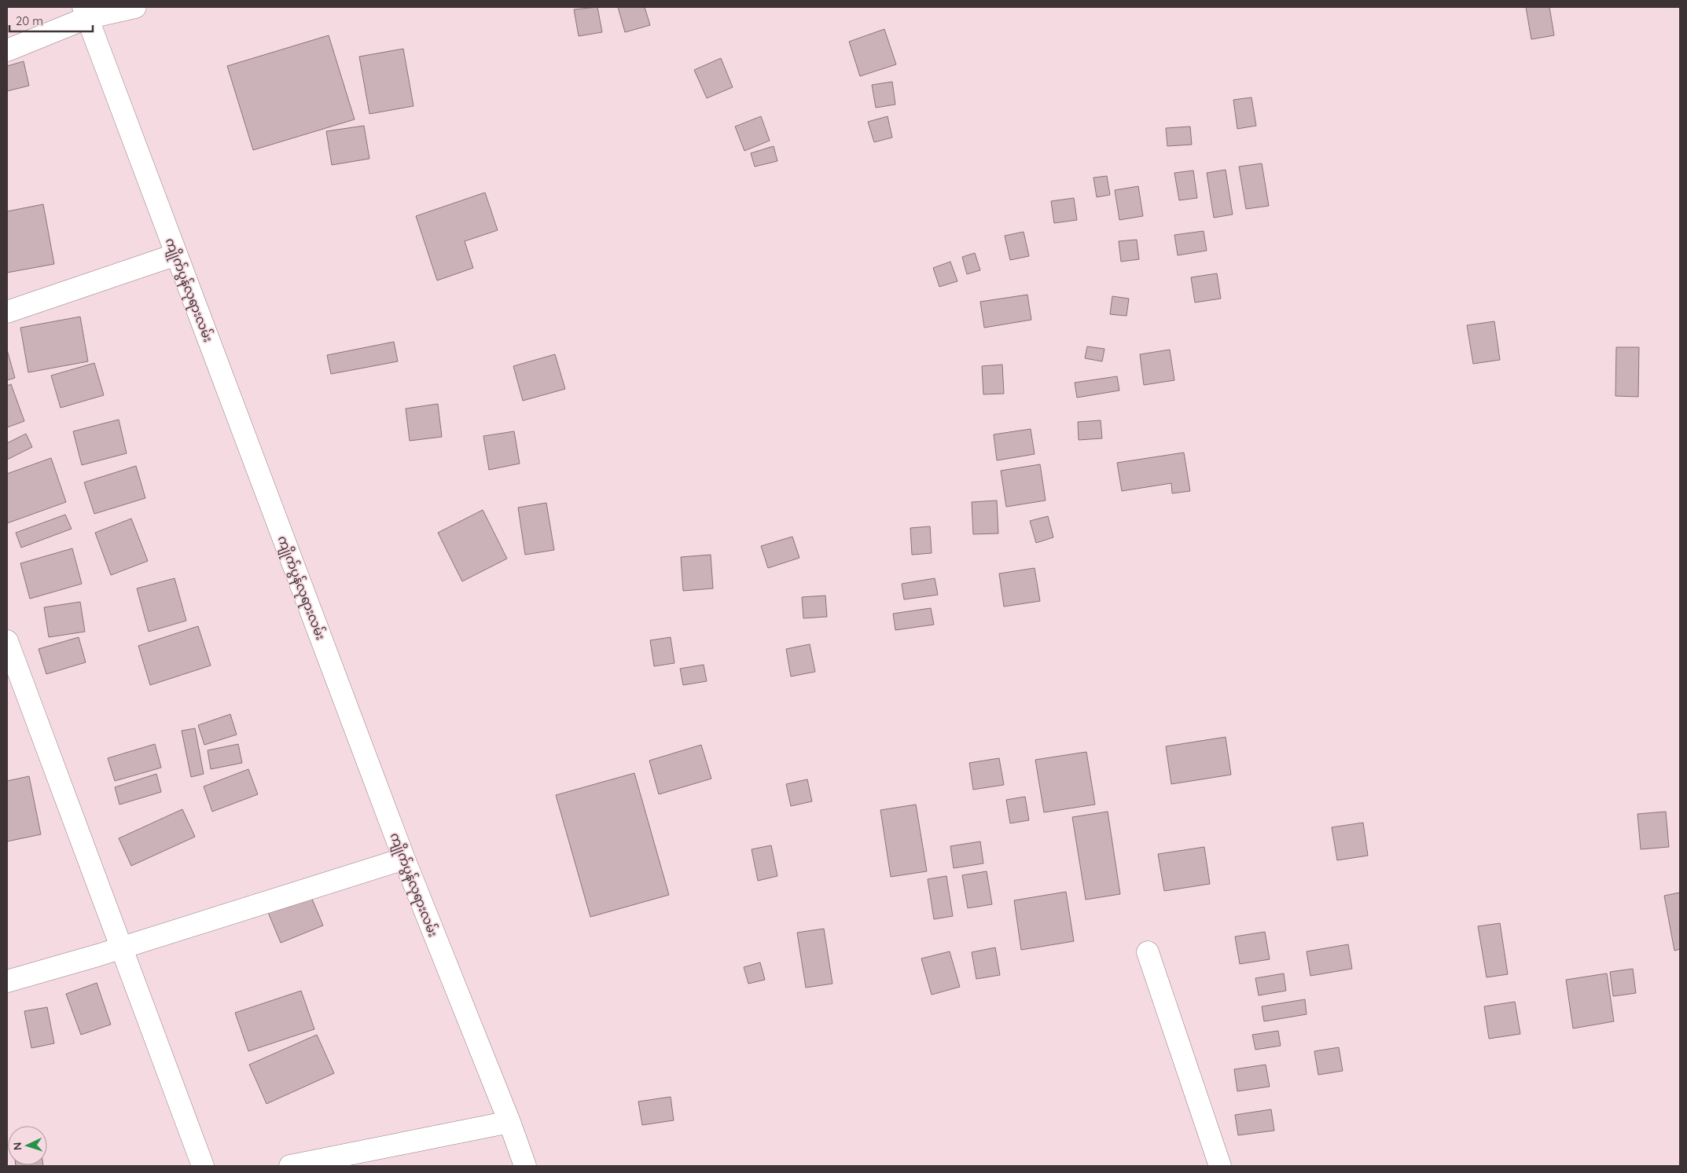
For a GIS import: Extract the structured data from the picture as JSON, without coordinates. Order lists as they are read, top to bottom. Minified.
{"streets":{"street":["ကျိုက်ပွန်လုရားလမ်း"]},"scale_bar":"20 m","north":"left"}
